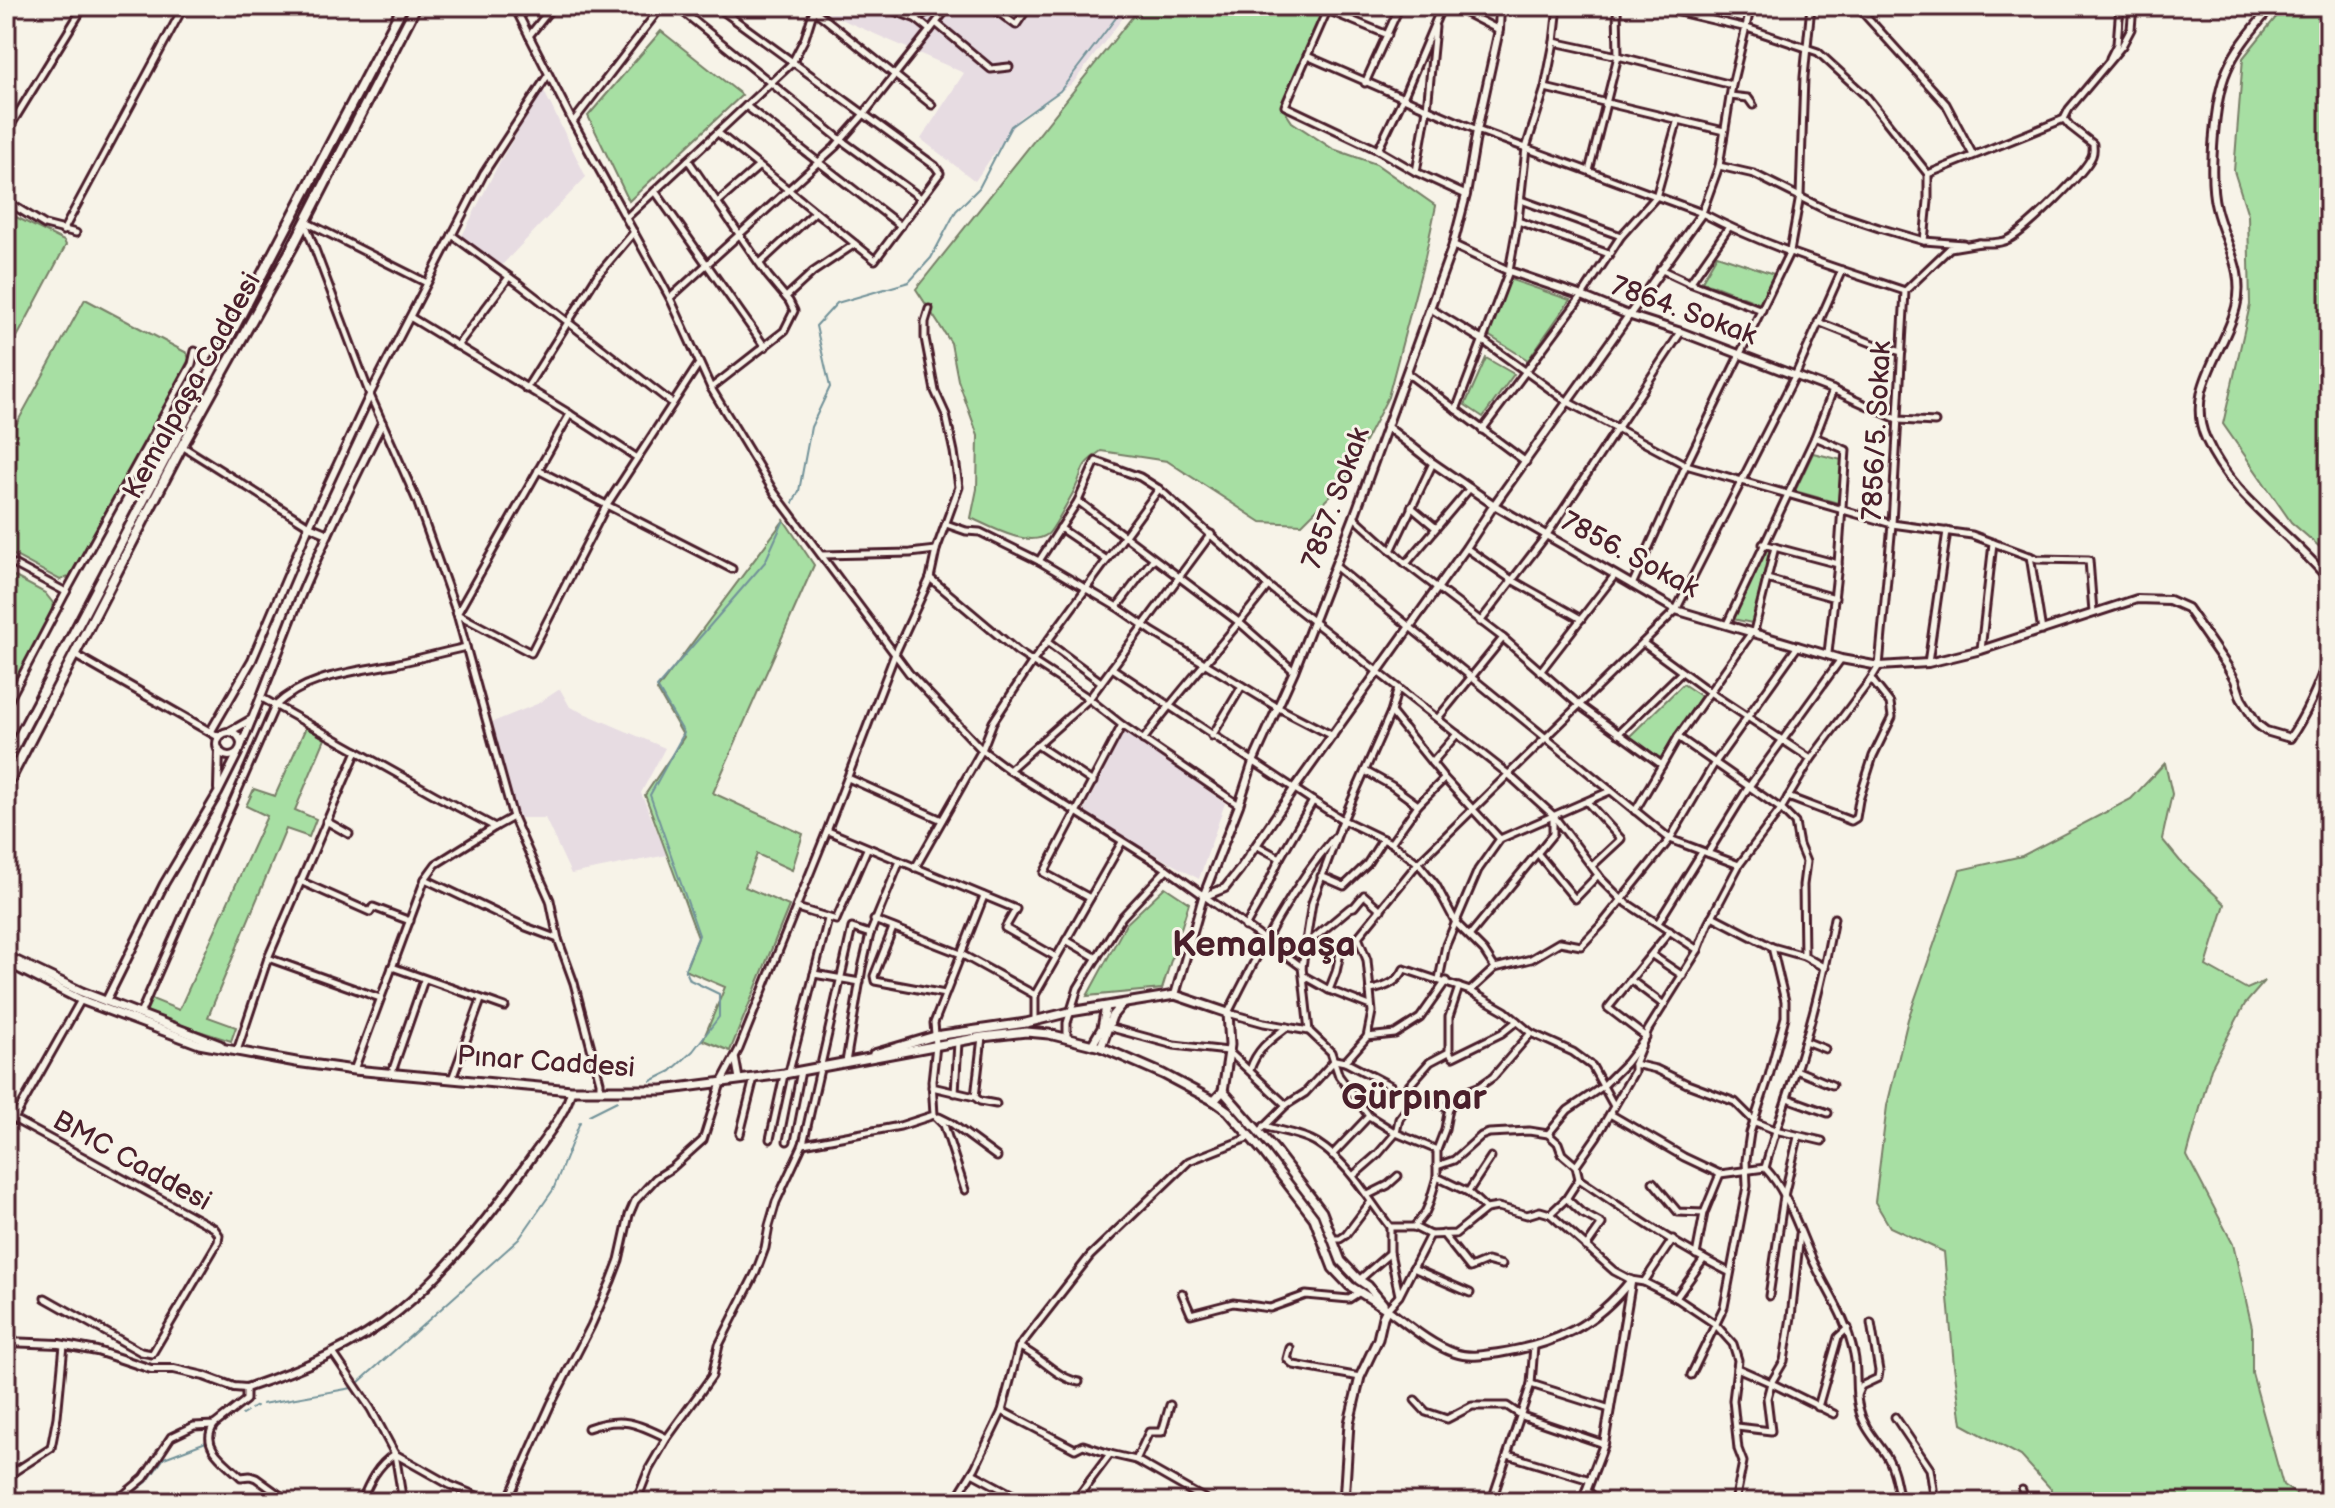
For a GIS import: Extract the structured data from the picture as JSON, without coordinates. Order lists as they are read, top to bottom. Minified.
{"streets":{"main road":["Kemalpaşa Caddesi","Pınar Caddesi"],"street":["7864. Sokak","7856/5. Sokak","7857. Sokak","7856. Sokak","BMC Caddesi"]},"crossings":[["7864. Sokak","7856/5. Sokak"],["7864. Sokak","7857. Sokak"],["7856/5. Sokak","7856. Sokak"],["7857. Sokak","7856. Sokak"],["7857. Sokak","Pınar Caddesi"]],"districts":["Kemalpaşa","Gürpınar"]}
